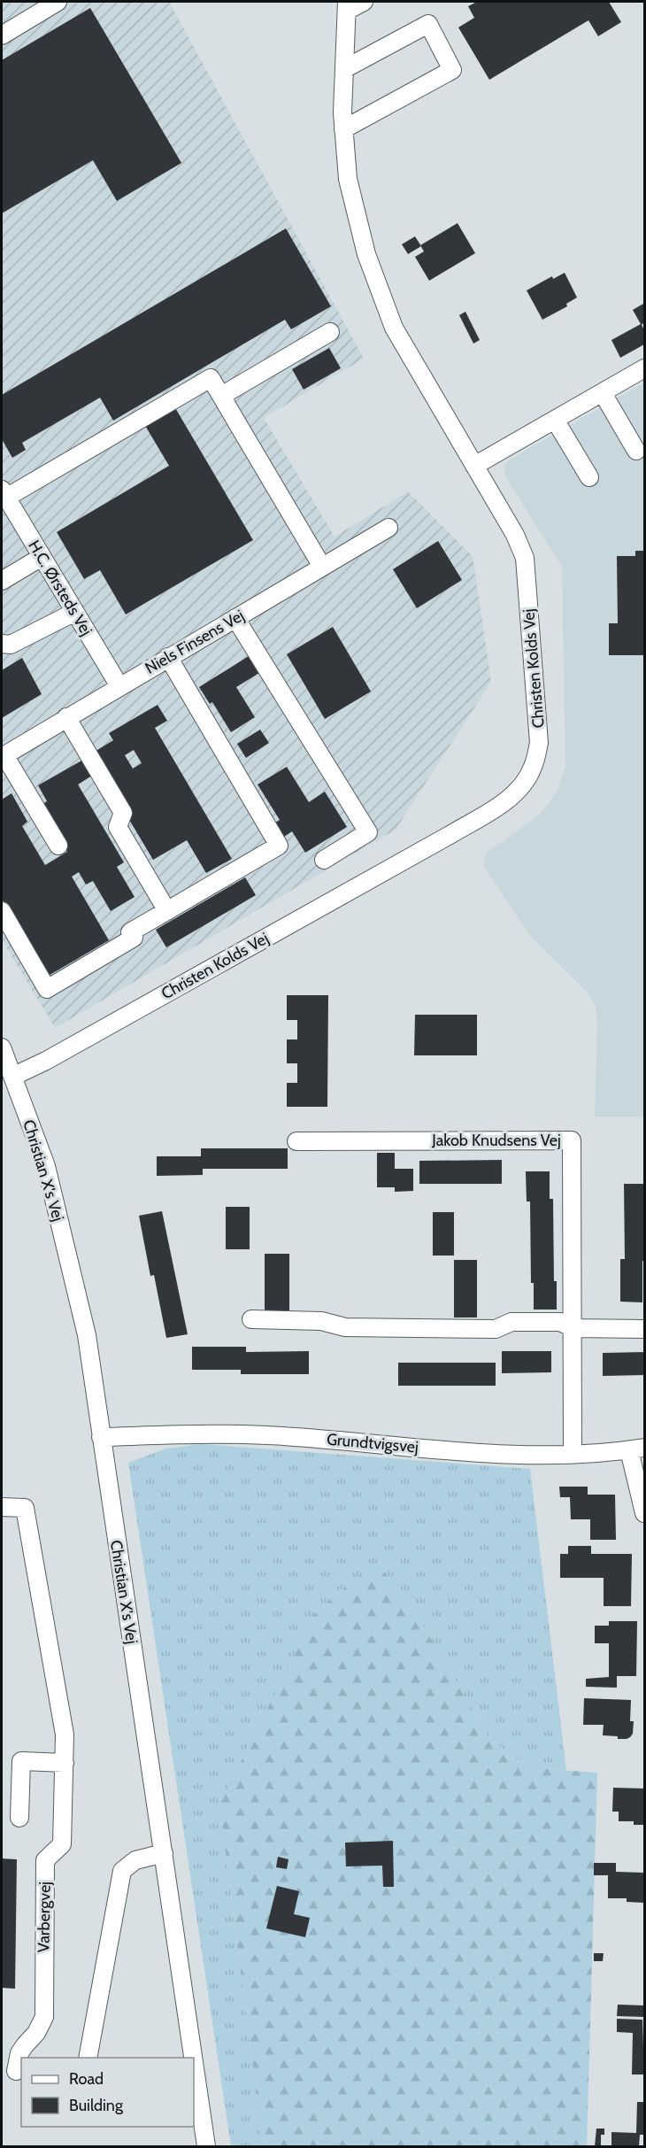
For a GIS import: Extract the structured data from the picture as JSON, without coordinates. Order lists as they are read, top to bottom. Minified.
{"streets":{"street":["H.C. Ørsteds Vej","Niels Finsens Vej","Christen Kolds Vej","Jakob Knudsens Vej","Christian X's Vej","Grundtvigsvej","Varbergvej"]},"crossings":[["H.C. Ørsteds Vej","Niels Finsens Vej"],["Christen Kolds Vej","Christian X's Vej"],["Jakob Knudsens Vej","Grundtvigsvej"],["Christian X's Vej","Grundtvigsvej"]],"legend":["Road","Building"]}
